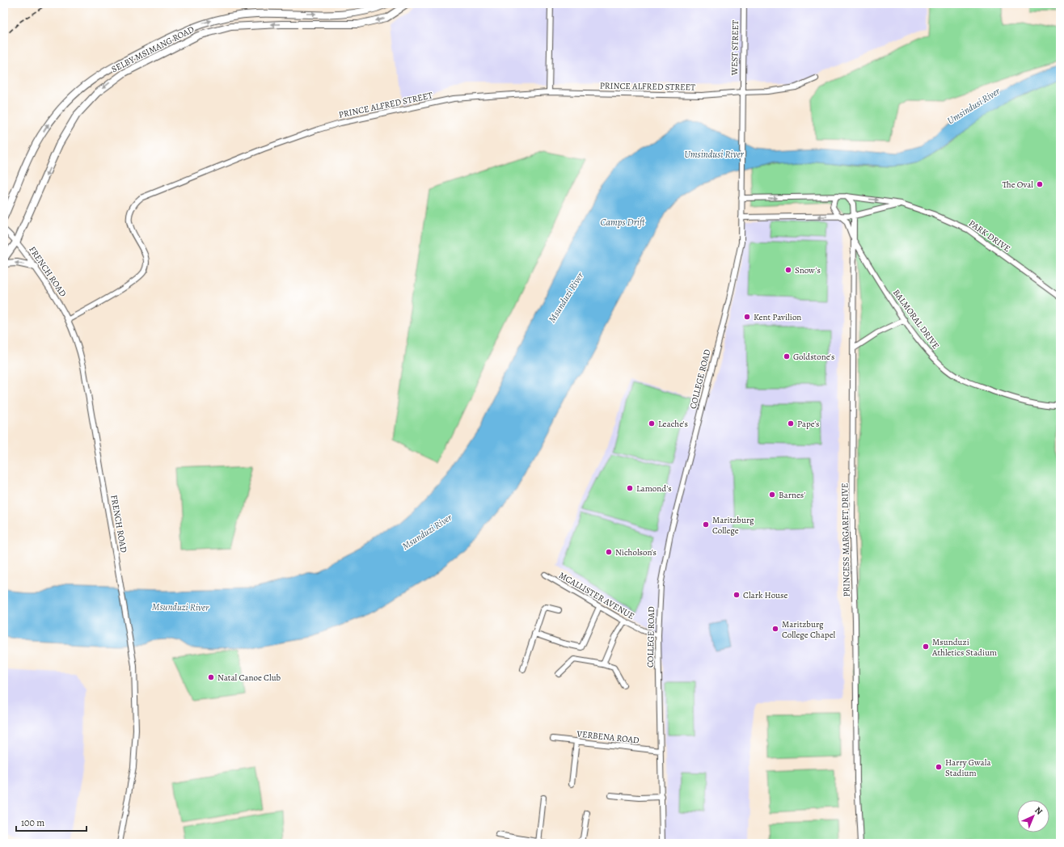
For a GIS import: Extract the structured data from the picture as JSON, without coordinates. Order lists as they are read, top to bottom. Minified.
{"streets":{"main road":["SELBY MSIMANG ROAD"],"street":["WEST STREET","PRINCE ALFRED STREET","PARK DRIVE","FRENCH ROAD","BALMORAL DRIVE","COLLEGE ROAD","PRINCESS MARGARET DRIVE","MCALLISTER AVENUE","VERBENA ROAD"]},"crossings":[["WEST STREET","PRINCE ALFRED STREET"],["WEST STREET","COLLEGE ROAD"],["SELBY MSIMANG ROAD","FRENCH ROAD"],["PRINCE ALFRED STREET","FRENCH ROAD"],["PRINCE ALFRED STREET","COLLEGE ROAD"],["PARK DRIVE","COLLEGE ROAD"],["PARK DRIVE","PRINCESS MARGARET DRIVE"],["BALMORAL DRIVE","PRINCESS MARGARET DRIVE"],["COLLEGE ROAD","MCALLISTER AVENUE"],["COLLEGE ROAD","VERBENA ROAD"]],"water":["Umsindusi River","Camps Drift","Msunduzi River"],"places":["The Oval","Snow's","Kent Pavilion","Goldstone's","Leache's","Pape's","Lamond's","Barnes'","Maritzburg College","Nicholson's","Clark House","Maritzburg College Chapel","Msunduzi Athletics Stadium","Natal Canoe Club","Harry Gwala Stadium"],"scale_bar":"100 m","north":"top right"}
